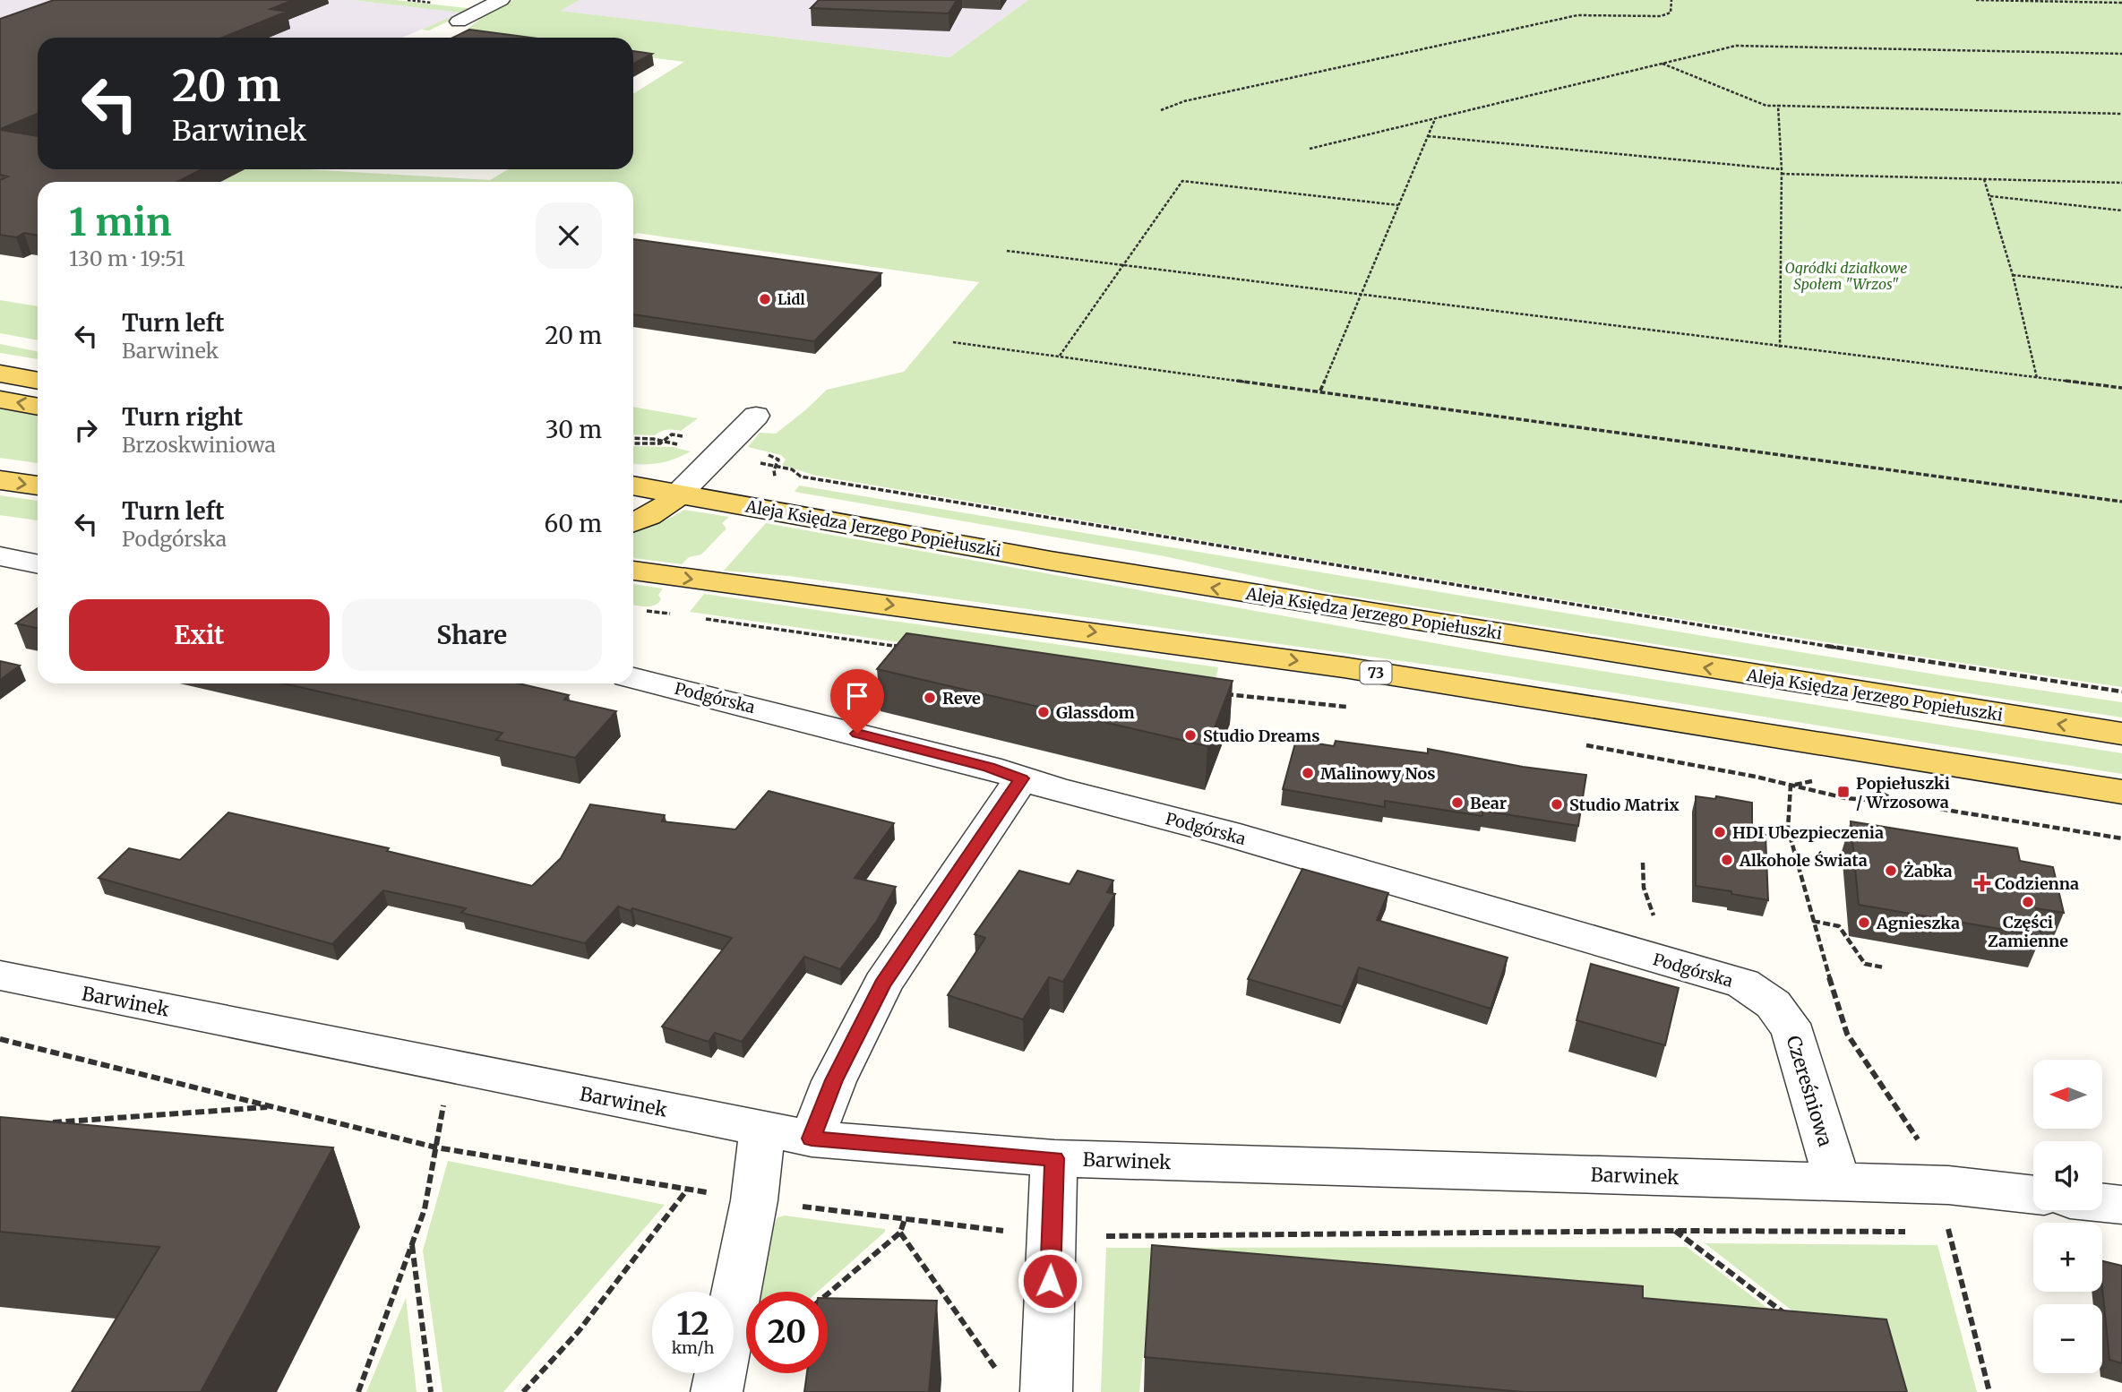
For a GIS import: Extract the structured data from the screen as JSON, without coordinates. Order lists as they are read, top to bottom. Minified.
{"streets":{"main road":["Aleja Księdza Jerzego Popiełuszki","73"],"street":["Podgórska","Barwinek","Czereśniowa"]},"crossings":[["Podgórska","Czereśniowa"],["Barwinek","Czereśniowa"]],"parks":["Ogródki działkowe Społem \"Wrzos\""],"places":{"other":["Lidl","Reve","Glassdom","Studio Dreams","Malinowy Nos","Bear","Studio Matrix","HDI Ubezpieczenia","Alkohole Świata","Żabka","Części Zamienne","Agnieszka"],"transit":["Popiełuszki / Wrzosowa"],"health":["Codzienna"]},"north":"left","page":{"turn":["20 m","Barwinek"],"heading":["1 min","130 m · 19:51"],"list":[{"name":"Turn left","note":"Barwinek","value":"20 m"},{"name":"Turn right","note":"Brzoskwiniowa","value":"30 m"},{"name":"Turn left","note":"Podgórska","value":"60 m"}],"buttons":["Exit","Share"],"map_buttons":["+","−"],"speed":"12 km/h","limit":"20"}}
